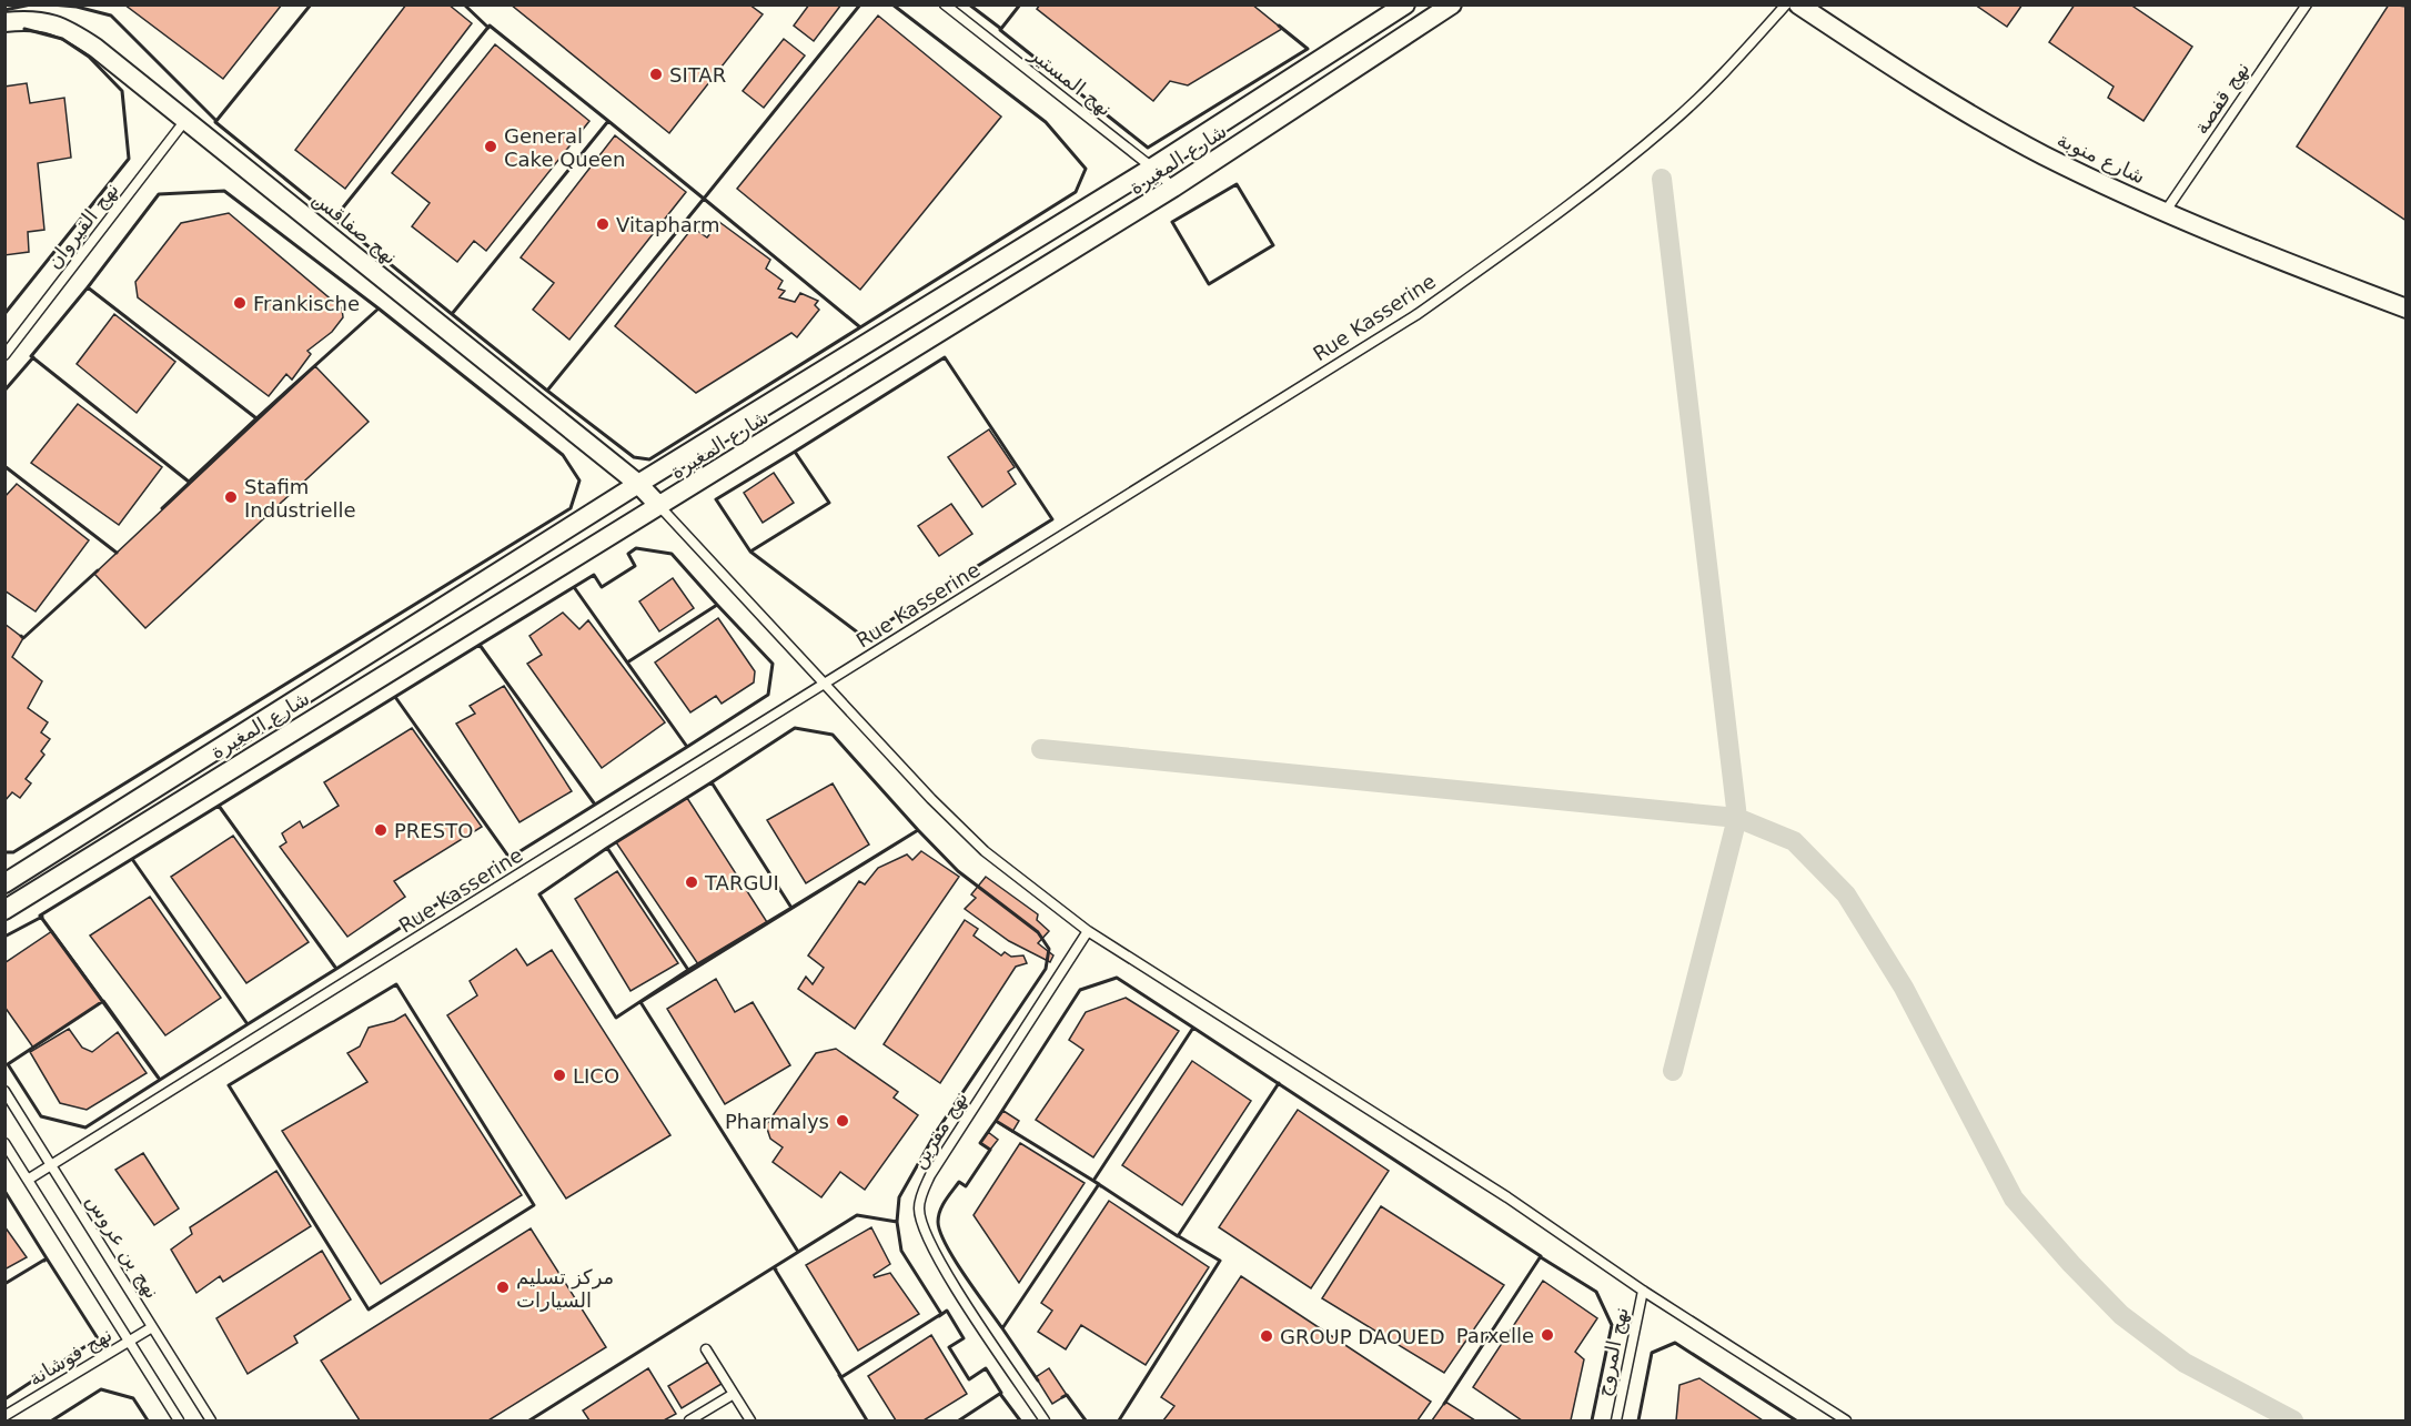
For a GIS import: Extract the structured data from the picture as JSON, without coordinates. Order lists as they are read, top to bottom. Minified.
{"streets":{"street":["شارع منوبة","شارع المغيرة","نهج صفاقس"],"lane":["نهج المستير","نهج قفصة","نهج القيروان","Rue Kasserine","نهج مقرين","نهج بن عروس","نهج المروج","نهج فوشانة"]},"crossings":[["نهج المستير","شارع المغيرة"],["نهج قفصة","شارع منوبة"],["شارع المغيرة","نهج صفاقس"],["نهج القيروان","نهج صفاقس"],["Rue Kasserine","نهج بن عروس"],["نهج بن عروس","نهج فوشانة"]],"places":["SITAR","General Cake Queen","Vitapharm","Frankische","Stafim Industrielle","PRESTO","TARGUI","LICO","Pharmalys","مركز تسليم السيارات","Parxelle","GROUP DAOUED"]}
